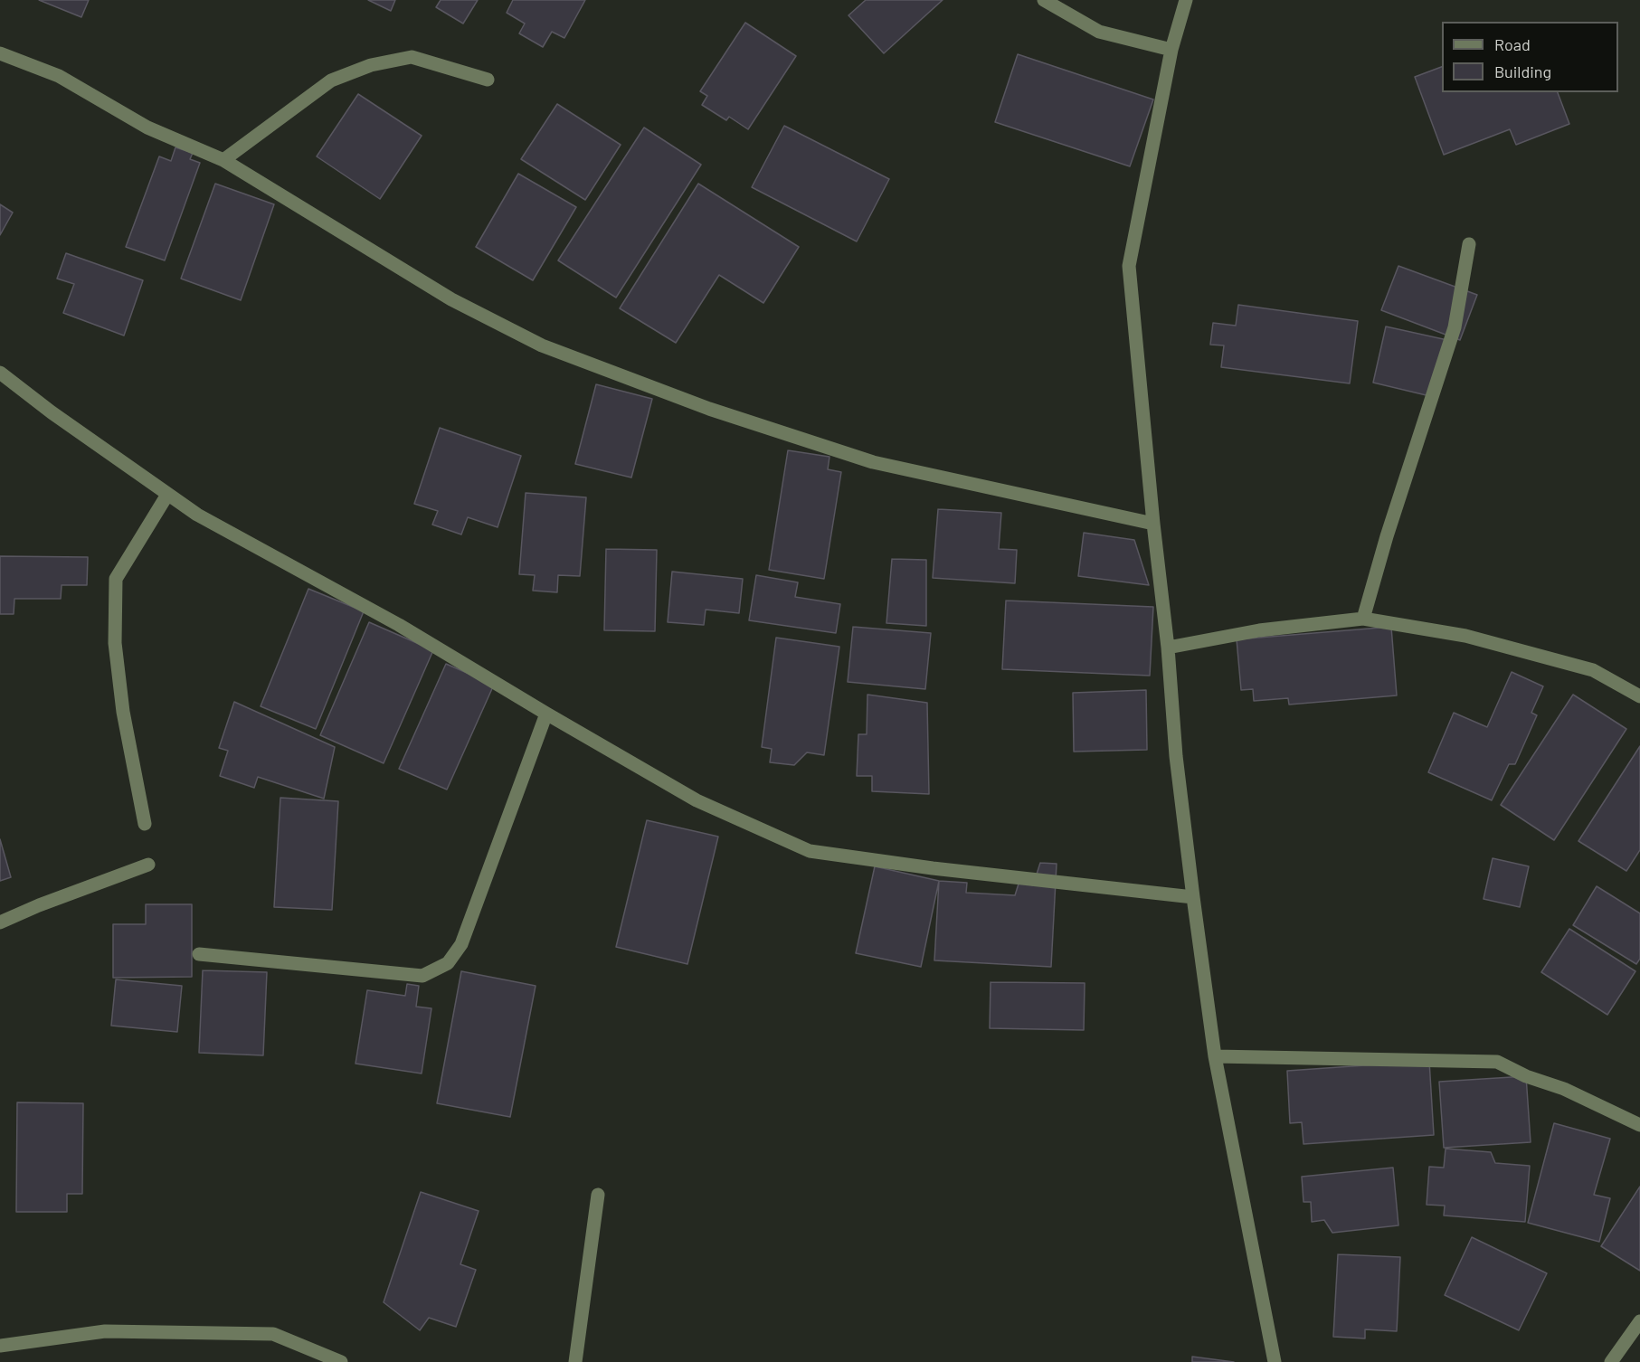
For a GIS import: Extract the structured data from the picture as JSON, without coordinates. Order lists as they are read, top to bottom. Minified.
{"legend":["Road","Building"]}
